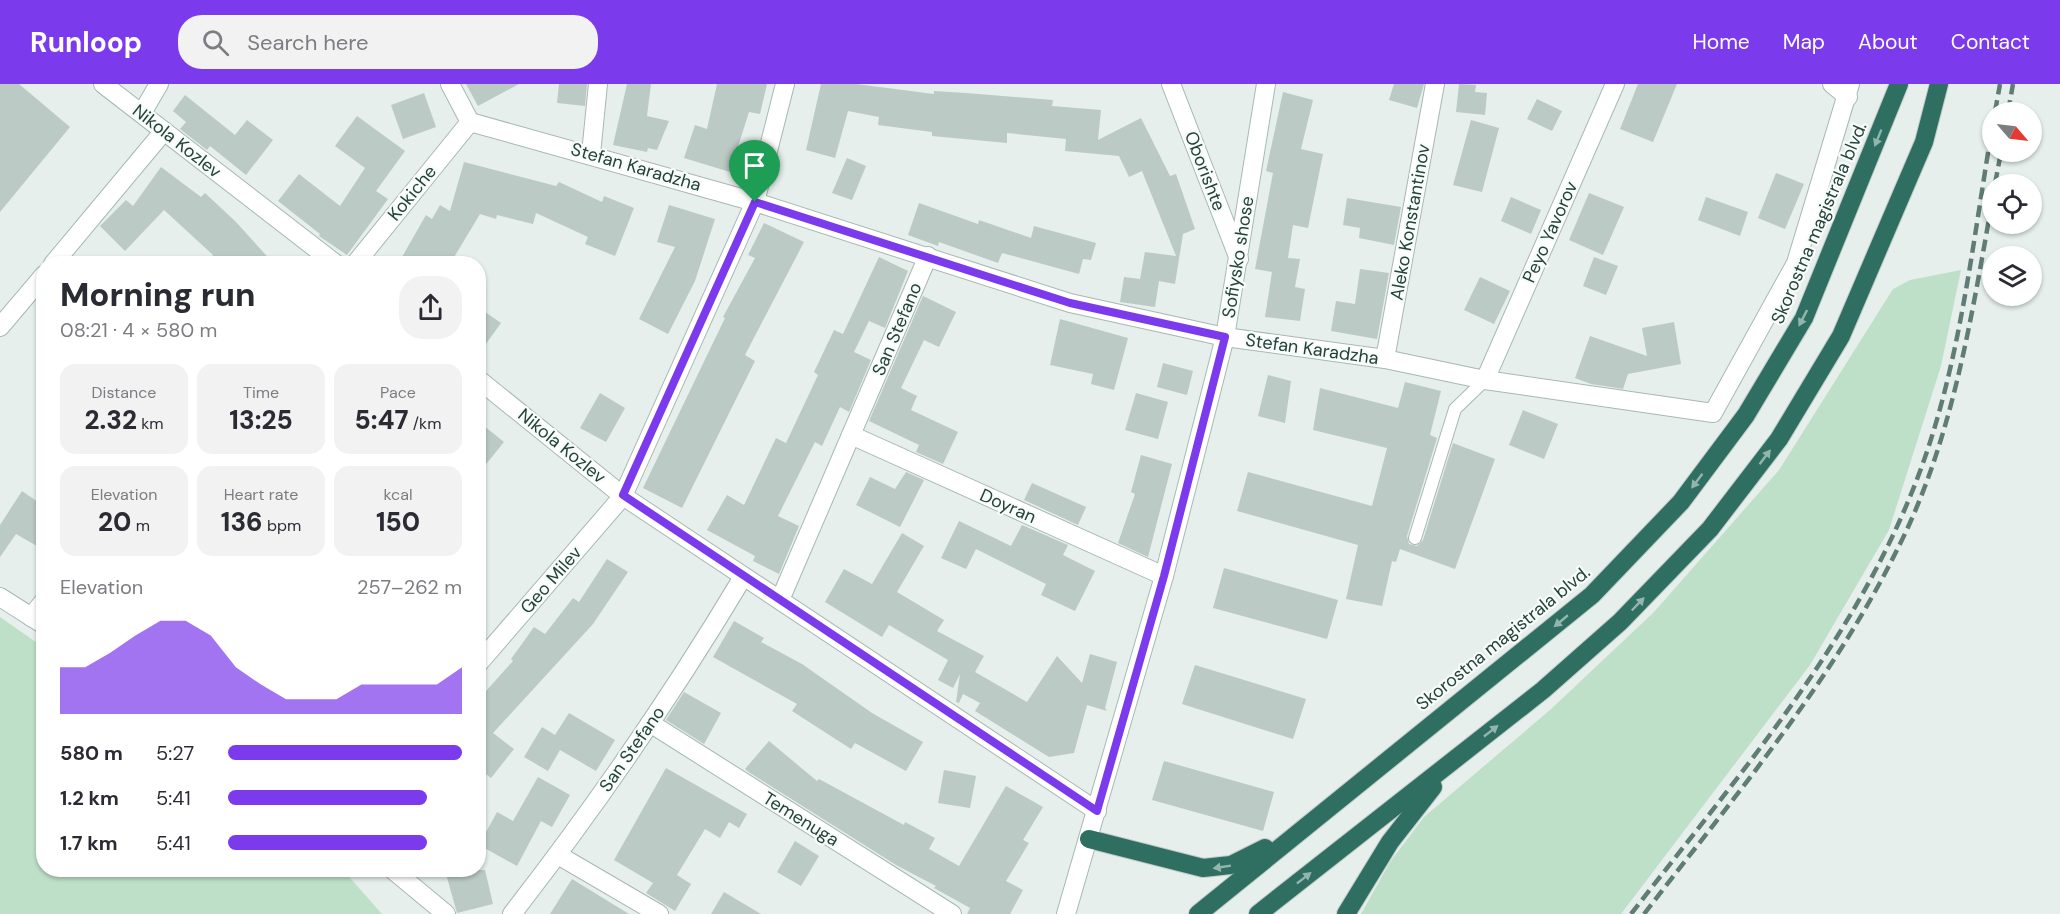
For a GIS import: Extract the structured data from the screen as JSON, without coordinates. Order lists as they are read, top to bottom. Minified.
{"streets":{"highway":["Skorostna magistrala blvd."],"street":["Nikola Kozlev","Stefan Karadzha","Oborishte","Kokiche","Aleko Konstantinov","Peyo Yavorov","Sofiysko shose","San Stefano","Doyran","Geo Milev","Temenuga"]},"crossings":[["Nikola Kozlev","Sofiysko shose"],["Nikola Kozlev","San Stefano"],["Nikola Kozlev","Geo Milev"],["Stefan Karadzha","Kokiche"],["Stefan Karadzha","Aleko Konstantinov"],["Stefan Karadzha","Peyo Yavorov"],["Stefan Karadzha","Sofiysko shose"],["Stefan Karadzha","San Stefano"],["Stefan Karadzha","Geo Milev"],["Oborishte","Sofiysko shose"],["Sofiysko shose","Doyran"],["San Stefano","Doyran"],["San Stefano","Temenuga"]],"north":"bottom right","page":{"header":"Runloop","search":"Search here","nav":["Home","Map","About","Contact"],"heading":["Morning run","08:21 · 4 × 580 m"],"stats":[["Distance","2.32 km"],["Time","13:25"],["Pace","5:47 /km"],["Elevation","20 m"],["Heart rate","136 bpm"],["kcal","150"]],"chart":["Elevation","257–262 m"],"list":[{"name":"580 m","note":"5:27"},{"name":"1.2 km","note":"5:41"},{"name":"1.7 km","note":"5:41"}]}}
